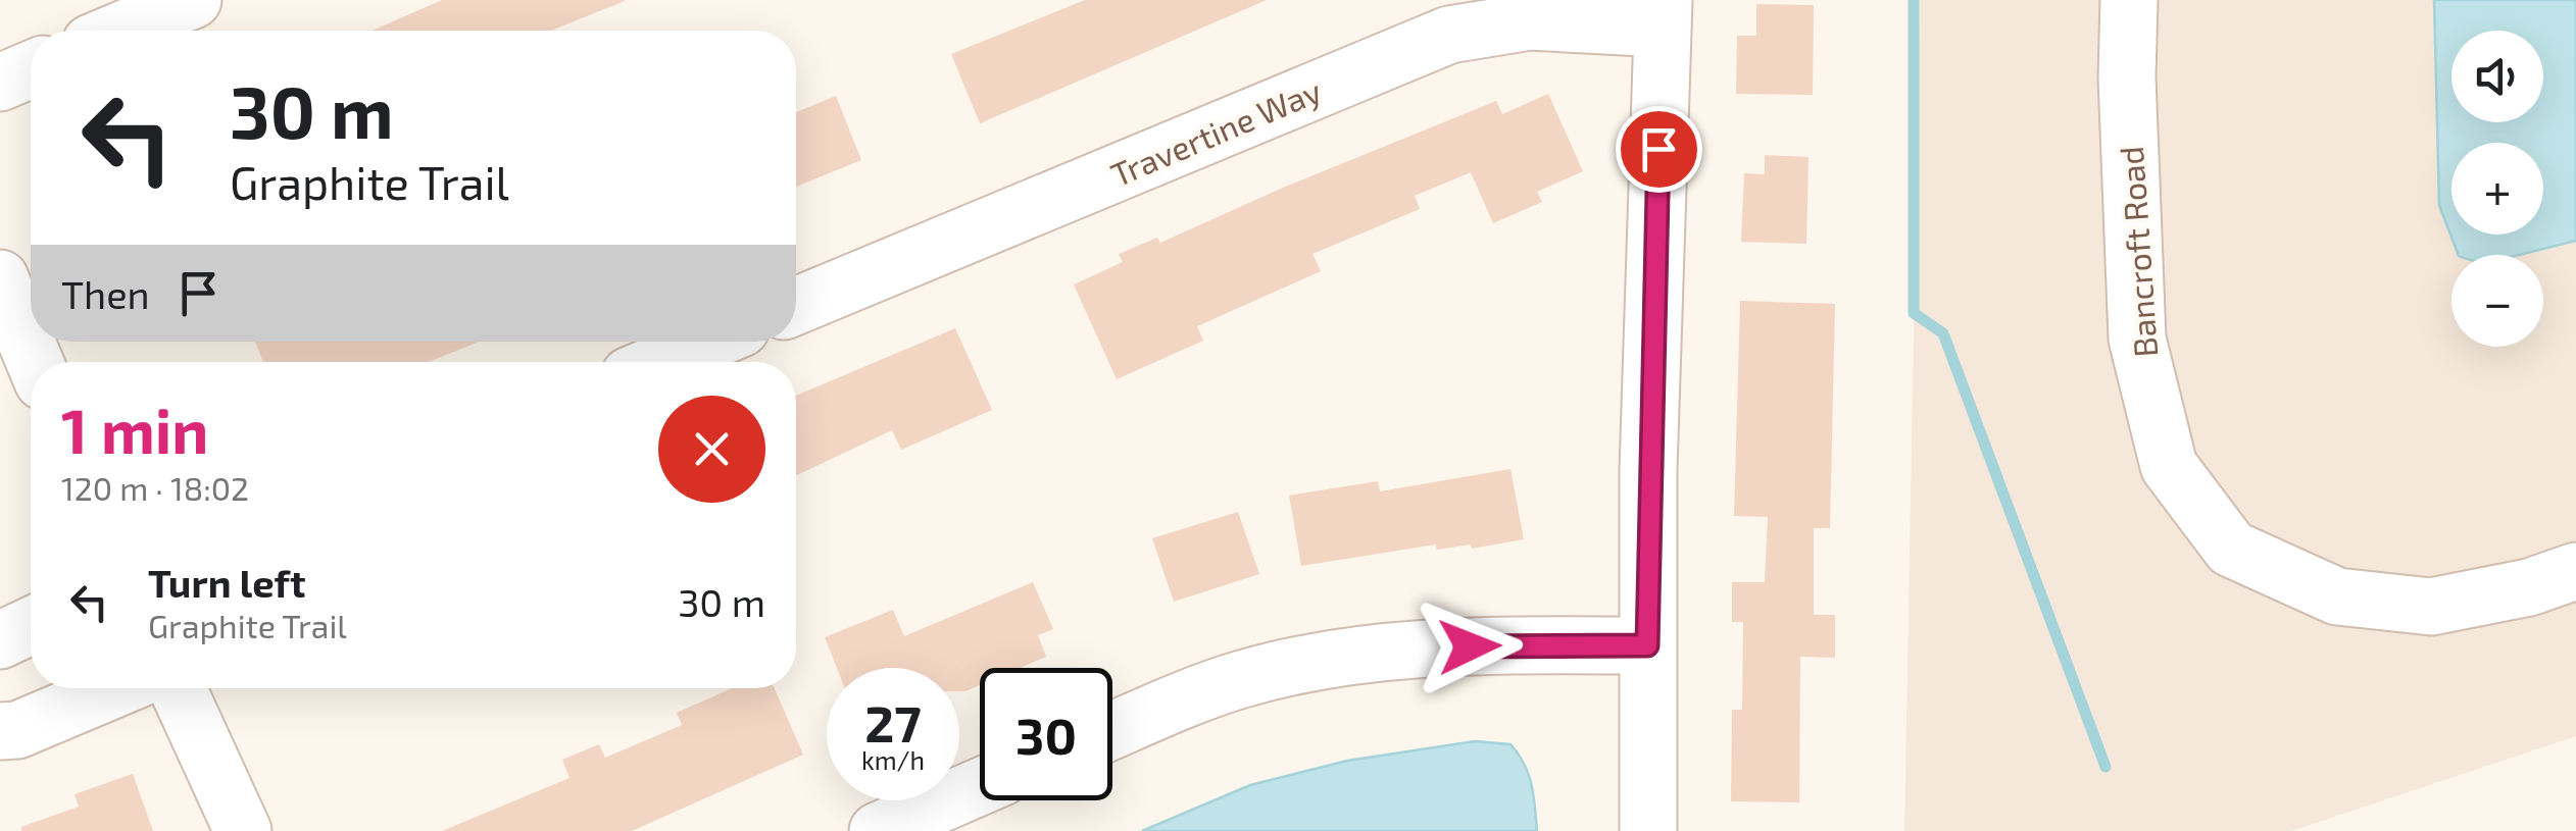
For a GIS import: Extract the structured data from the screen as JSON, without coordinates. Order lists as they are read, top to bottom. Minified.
{"streets":{"street":["Travertine Way","Bancroft Road"]},"page":{"map_buttons":["+","−"],"turn":["30 m","Graphite Trail"],"then":"Then","heading":["1 min","120 m · 18:02"],"list":[{"name":"Turn left","note":"Graphite Trail","value":"30 m"}],"speed":"27 km/h","limit":"30"}}
